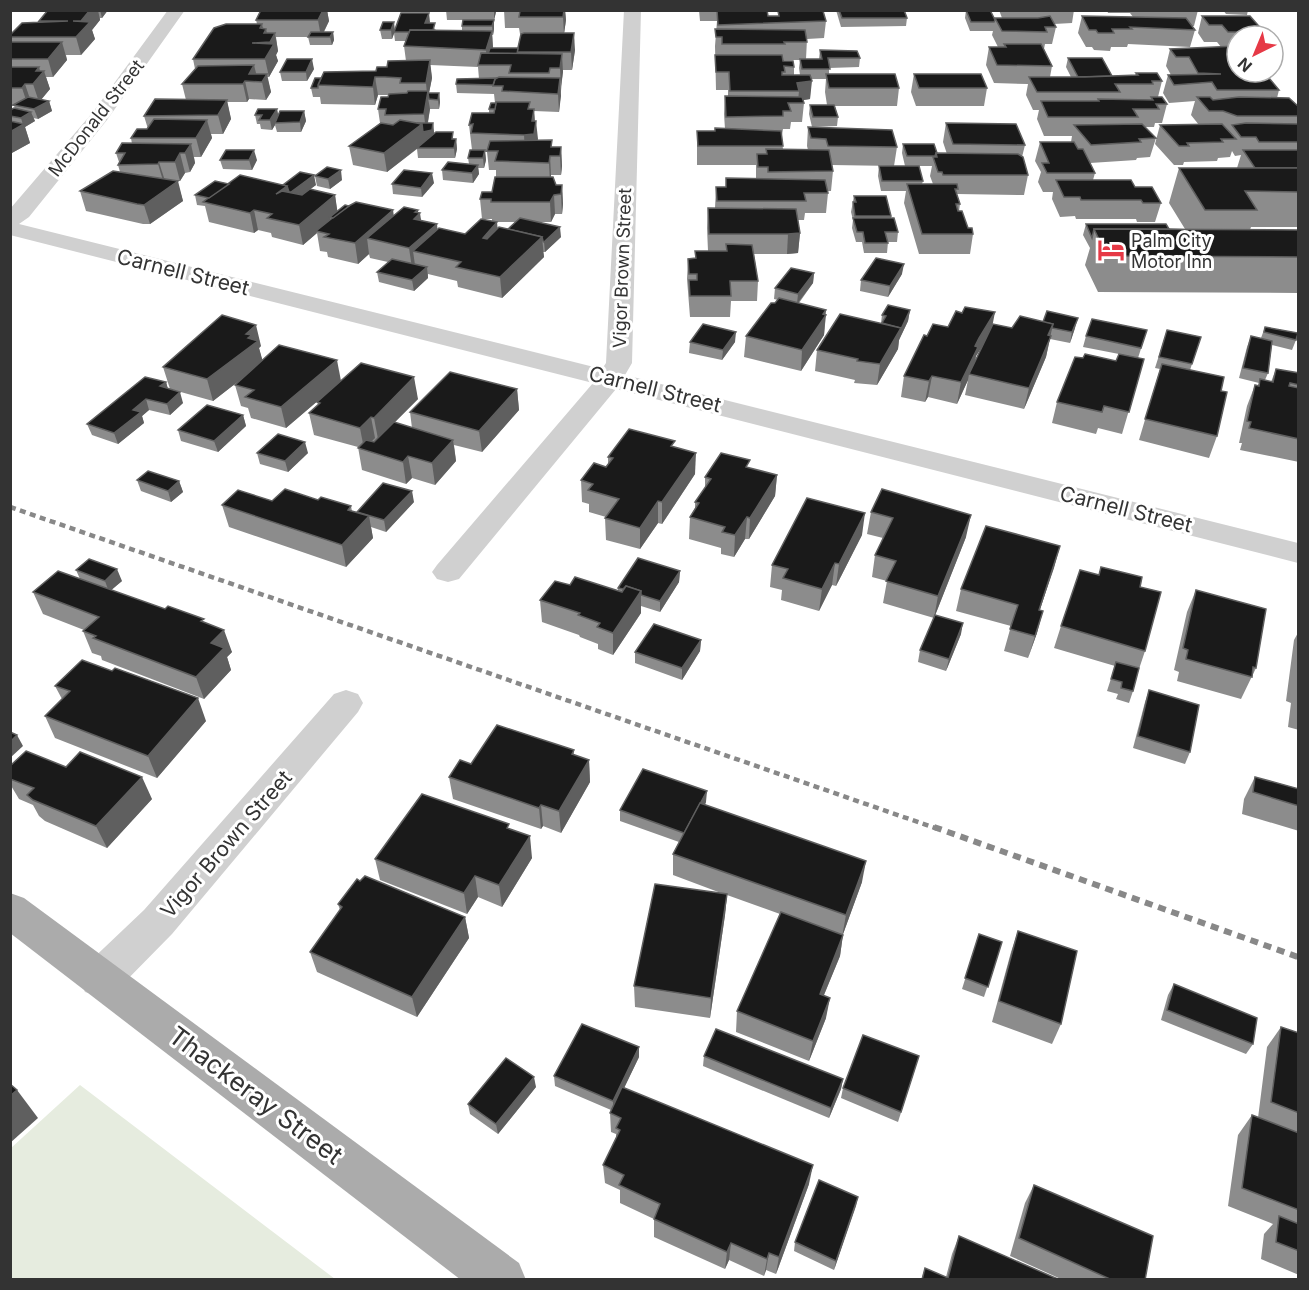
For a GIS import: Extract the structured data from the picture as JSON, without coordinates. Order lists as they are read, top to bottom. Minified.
{"streets":{"main road":["Thackeray Street"],"street":["McDonald Street","Vigor Brown Street","Carnell Street"]},"crossings":[["Vigor Brown Street","Carnell Street"],["Vigor Brown Street","Thackeray Street"]],"places":{"hotel":["Palm City Motor Inn"]},"north":"bottom left"}
